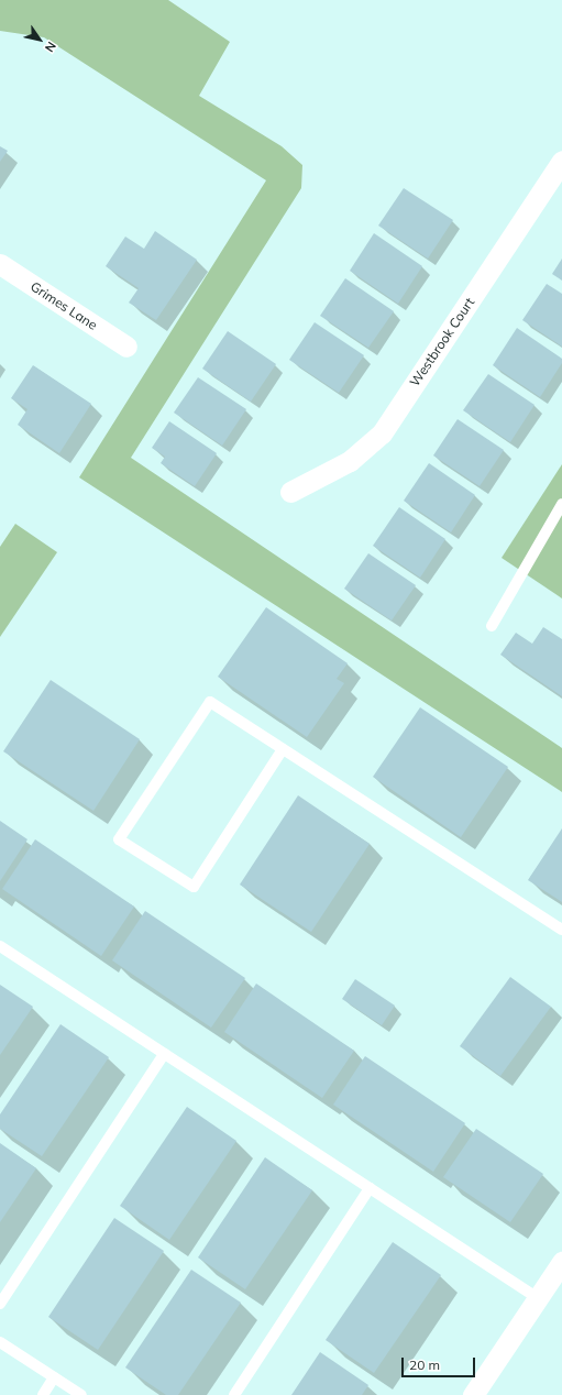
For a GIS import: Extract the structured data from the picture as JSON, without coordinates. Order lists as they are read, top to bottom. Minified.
{"streets":{"street":["Grimes Lane","Westbrook Court"]},"scale_bar":"20 m","north":"bottom right"}
